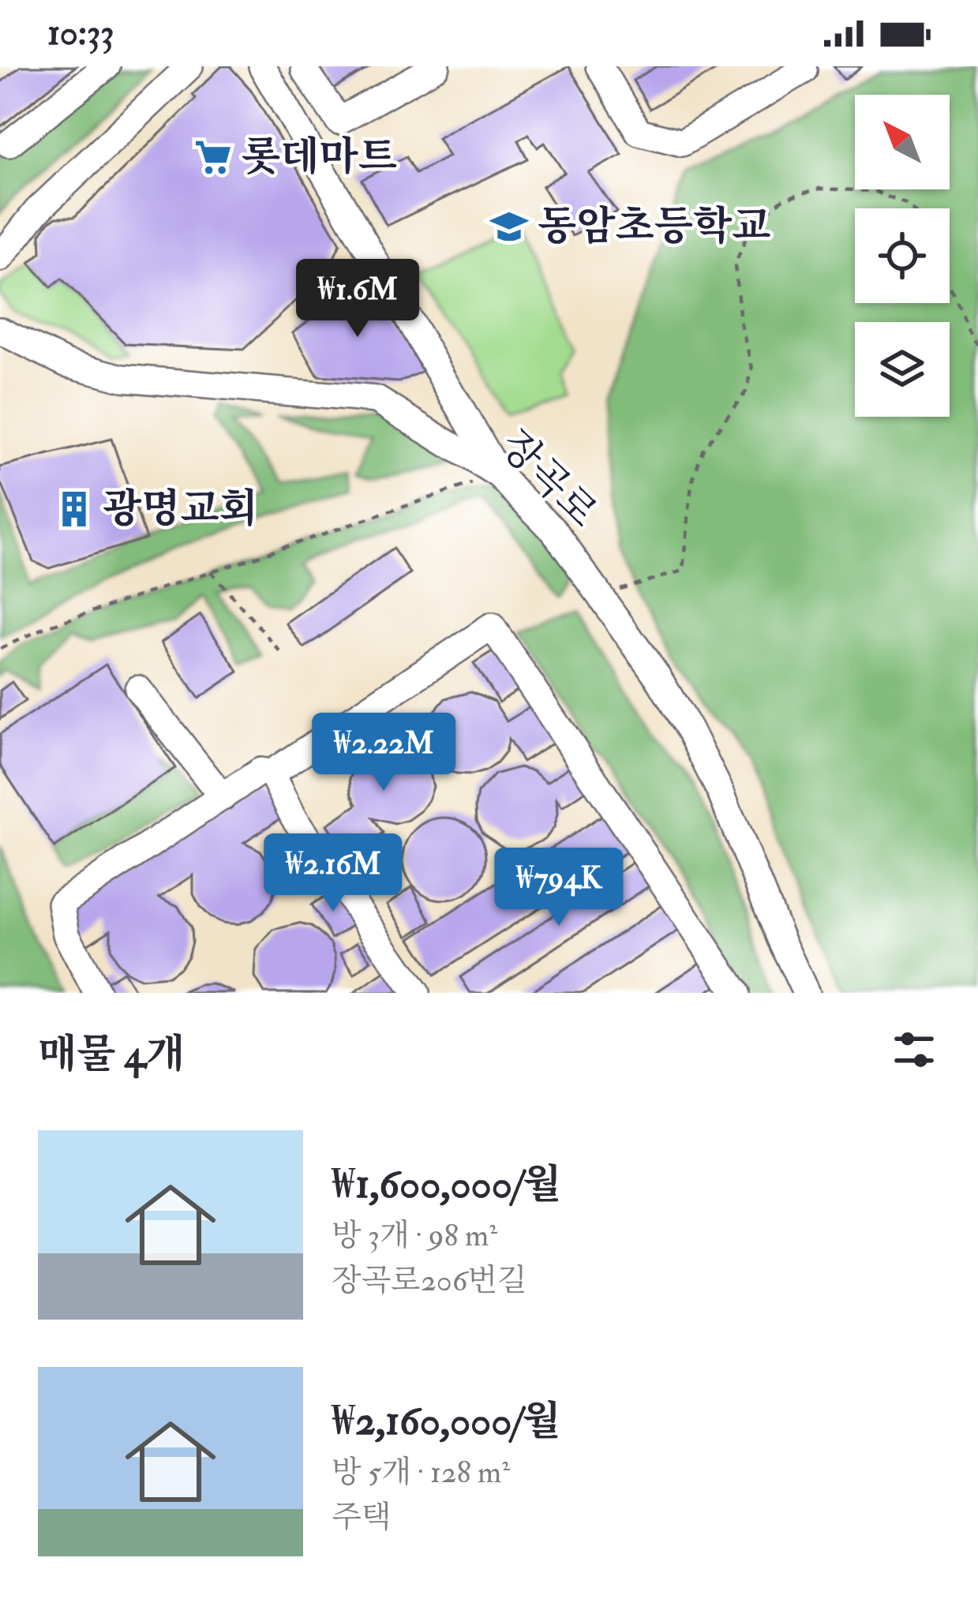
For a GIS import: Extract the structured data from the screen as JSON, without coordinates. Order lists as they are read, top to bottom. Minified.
{"streets":{"street":["장곡로"]},"places":{"supermarket":["롯데마트"],"school or university":["동암초등학교"],"building":["광명교회"]},"north":"top left","page":{"status":"10:33","price":["₩1.6M","₩2.22M","₩2.16M","₩794K"],"heading":"매물 4개","list":[{"name":"₩1,600,000/월","note":"방 3개 · 98 m² · 장곡로206번길"},{"name":"₩2,160,000/월","note":"방 5개 · 128 m² · 주택"}]}}
